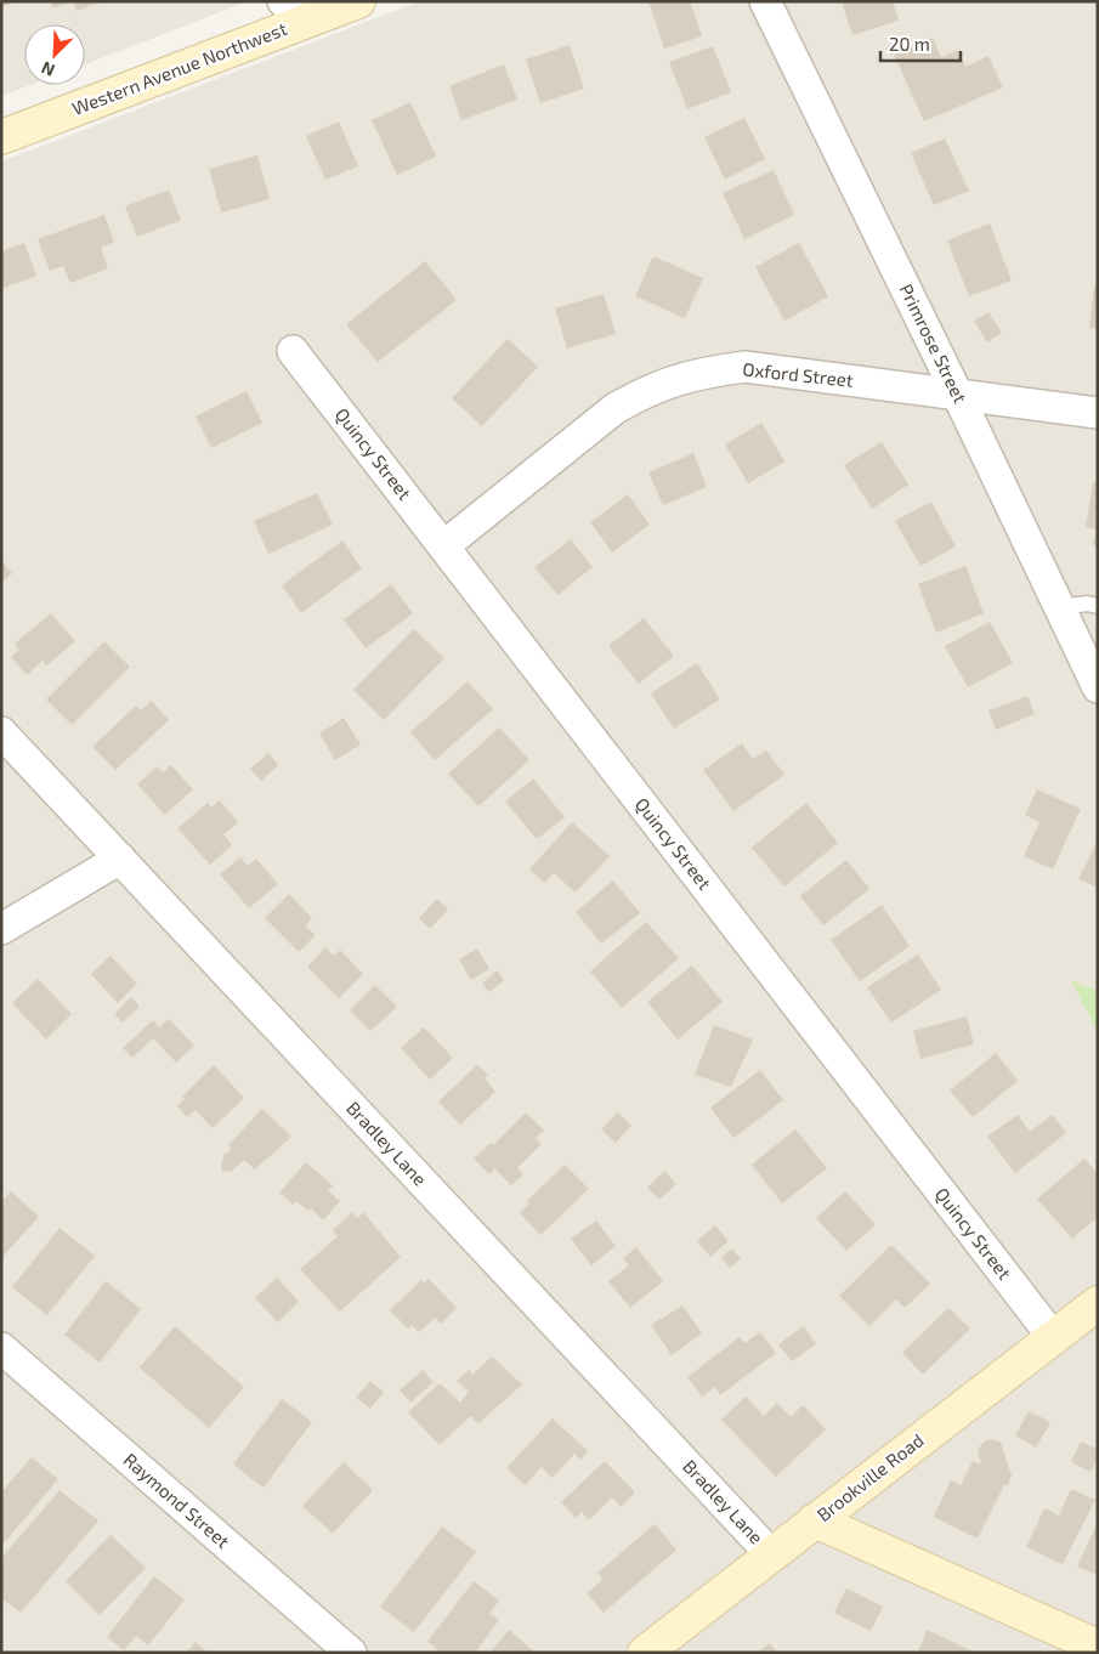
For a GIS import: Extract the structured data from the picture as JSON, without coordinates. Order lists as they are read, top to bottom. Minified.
{"streets":{"street":["Western Avenue Northwest","Primrose Street","Oxford Street","Quincy Street","Bradley Lane","Brookville Road","Raymond Street"]},"crossings":[["Primrose Street","Oxford Street"],["Oxford Street","Quincy Street"],["Quincy Street","Brookville Road"],["Bradley Lane","Brookville Road"]],"scale_bar":"20 m","north":"bottom left"}
